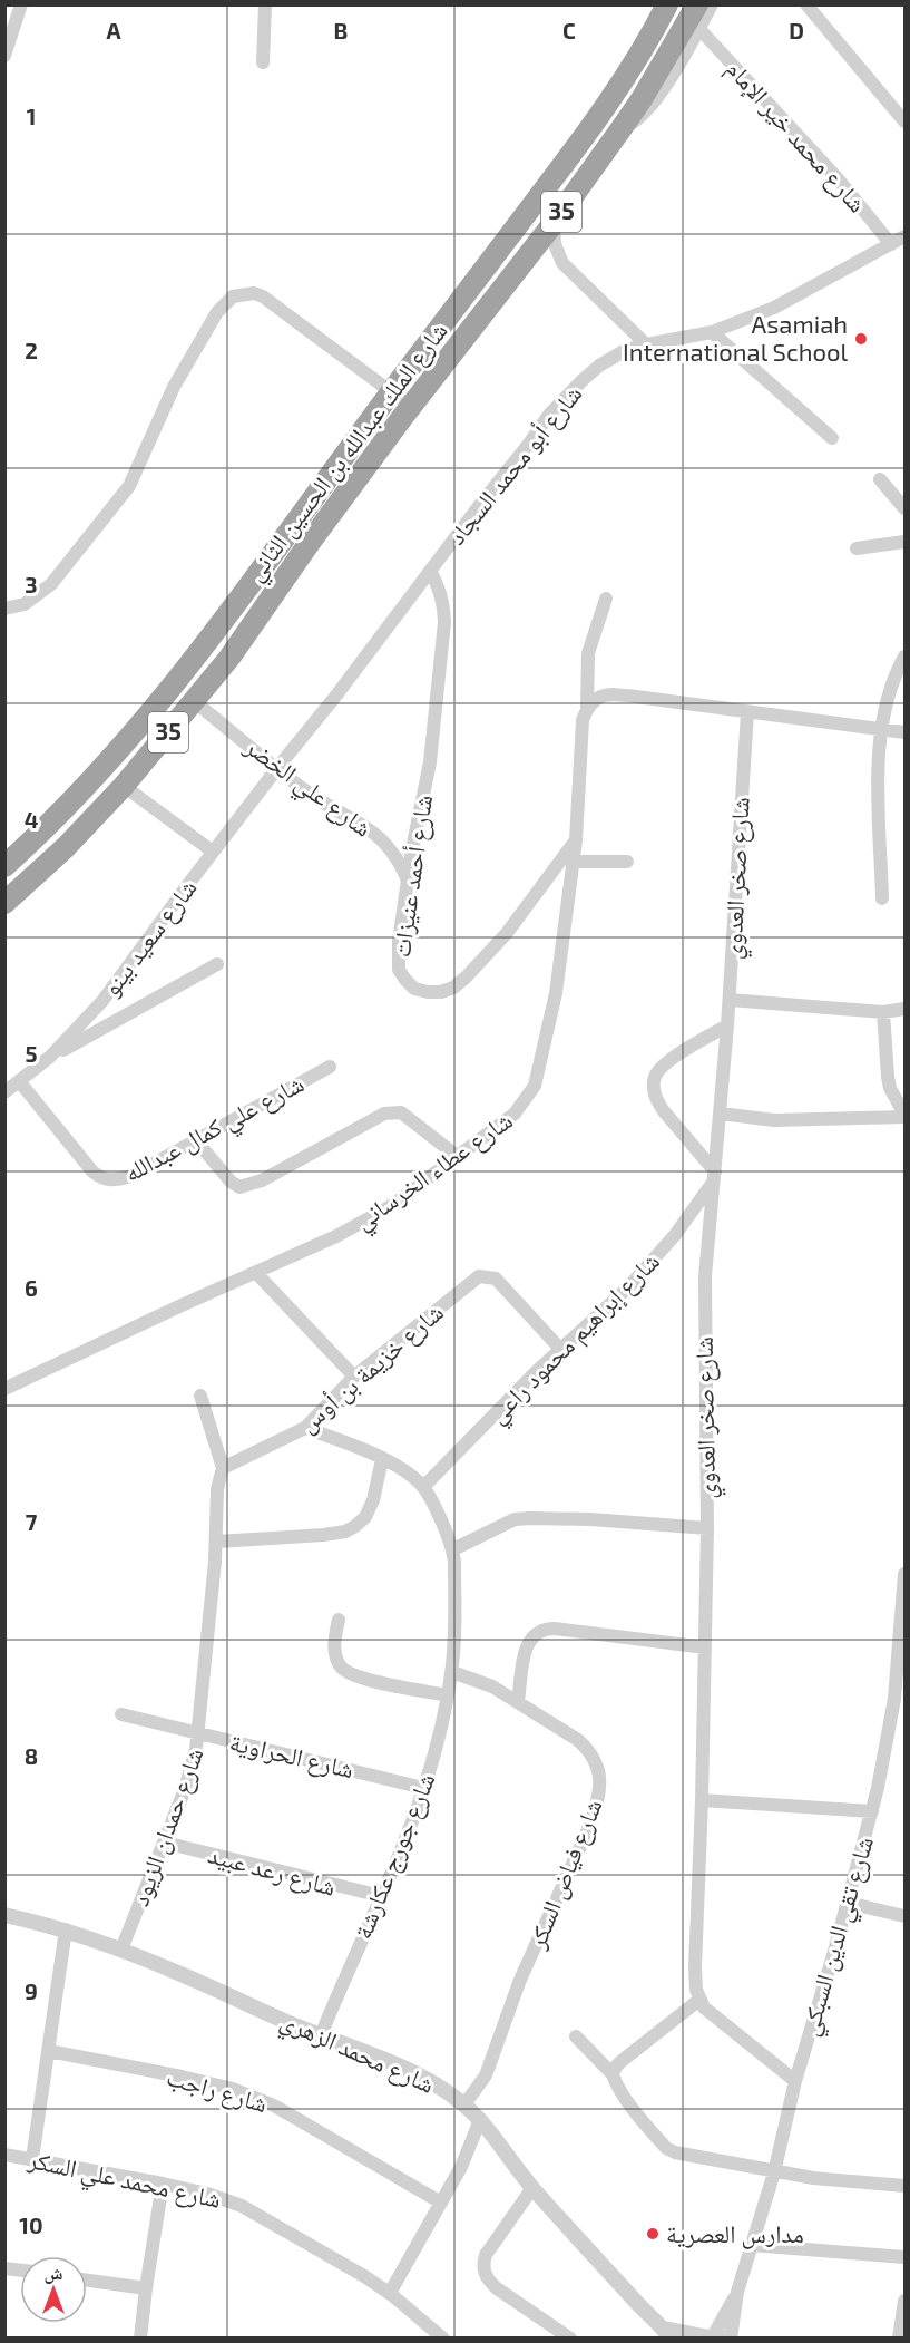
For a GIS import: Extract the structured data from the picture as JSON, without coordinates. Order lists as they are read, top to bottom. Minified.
{"streets":{"highway":["35","شارع الملك عبدالله بن الحسين الثاني"],"street":["شارع محمد خير الإمام","شارع أبو محمد السجاد","شارع علي الخضر","شارع أحمد عنيزات","شارع صخر العدوي","شارع سعيد بينو","شارع علي كمال عبدالله","شارع عطاء الخرساني","شارع إبراهيم محمود راعي","شارع خزيمة بن أوس","شارع الحراوية","شارع حمدان الزيود","شارع جورج عكارشة","شارع رعد عبيد","شارع فياض السكر","شارع تقي الدين السبكي","شارع محمد الزهري","شارع راجب","شارع محمد علي السكر"]},"crossings":[["شارع محمد خير الإمام","شارع أبو محمد السجاد"],["شارع الملك عبدالله بن الحسين الثاني","شارع علي الخضر"],["شارع أبو محمد السجاد","شارع علي الخضر"],["شارع أبو محمد السجاد","شارع أحمد عنيزات"],["شارع أبو محمد السجاد","شارع سعيد بينو"],["شارع علي الخضر","شارع أحمد عنيزات"],["شارع علي الخضر","شارع سعيد بينو"],["شارع أحمد عنيزات","شارع عطاء الخرساني"],["شارع صخر العدوي","شارع إبراهيم محمود راعي"],["شارع سعيد بينو","شارع علي كمال عبدالله"],["شارع إبراهيم محمود راعي","شارع خزيمة بن أوس"],["شارع إبراهيم محمود راعي","شارع جورج عكارشة"],["شارع خزيمة بن أوس","شارع جورج عكارشة"],["شارع الحراوية","شارع حمدان الزيود"],["شارع الحراوية","شارع جورج عكارشة"],["شارع حمدان الزيود","شارع رعد عبيد"],["شارع حمدان الزيود","شارع محمد الزهري"],["شارع جورج عكارشة","شارع رعد عبيد"],["شارع جورج عكارشة","شارع فياض السكر"],["شارع جورج عكارشة","شارع محمد الزهري"],["شارع فياض السكر","شارع محمد الزهري"],["شارع تقي الدين السبكي","شارع محمد الزهري"]],"places":["Asamiah International School","مدارس العصرية"],"north":"top","grid":{"columns":["A","B","C","D"],"rows":["1","2","3","4","5","6","7","8","9","10"]}}
